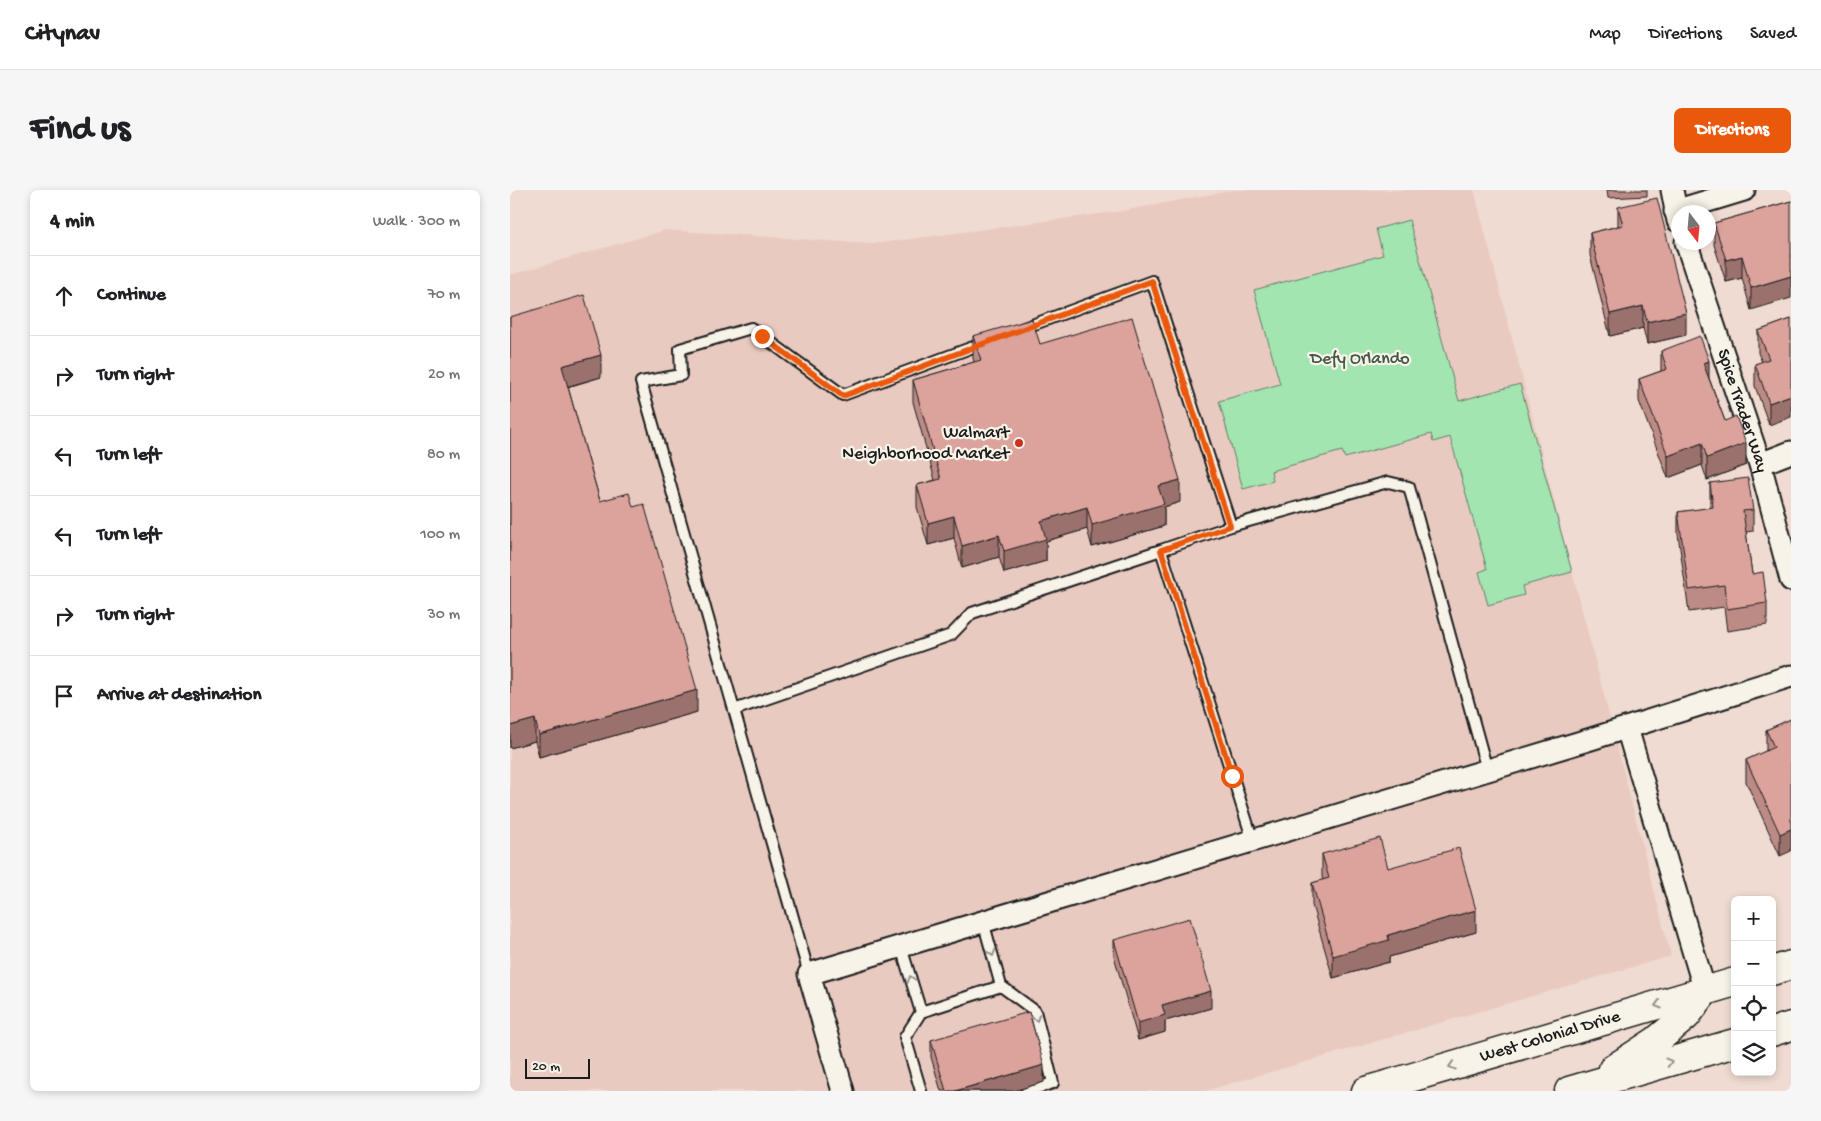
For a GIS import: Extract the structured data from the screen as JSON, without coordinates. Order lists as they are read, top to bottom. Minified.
{"streets":{"highway":["West Colonial Drive"],"street":["Spice Trader Way"]},"parks":["Defy Orlando"],"places":["Walmart Neighborhood Market"],"scale_bar":"20 m","north":"bottom","page":{"header":"Citynav","nav":["Map","Directions","Saved"],"buttons":"Directions","title":"Find us","heading":["4 min","Walk · 300 m"],"list":[["Continue","70 m"],["Turn right","20 m"],["Turn left","80 m"],["Turn left","100 m"],["Turn right","30 m"],"Arrive at destination"],"map_buttons":["+","−"],"scale":"20 m"}}
